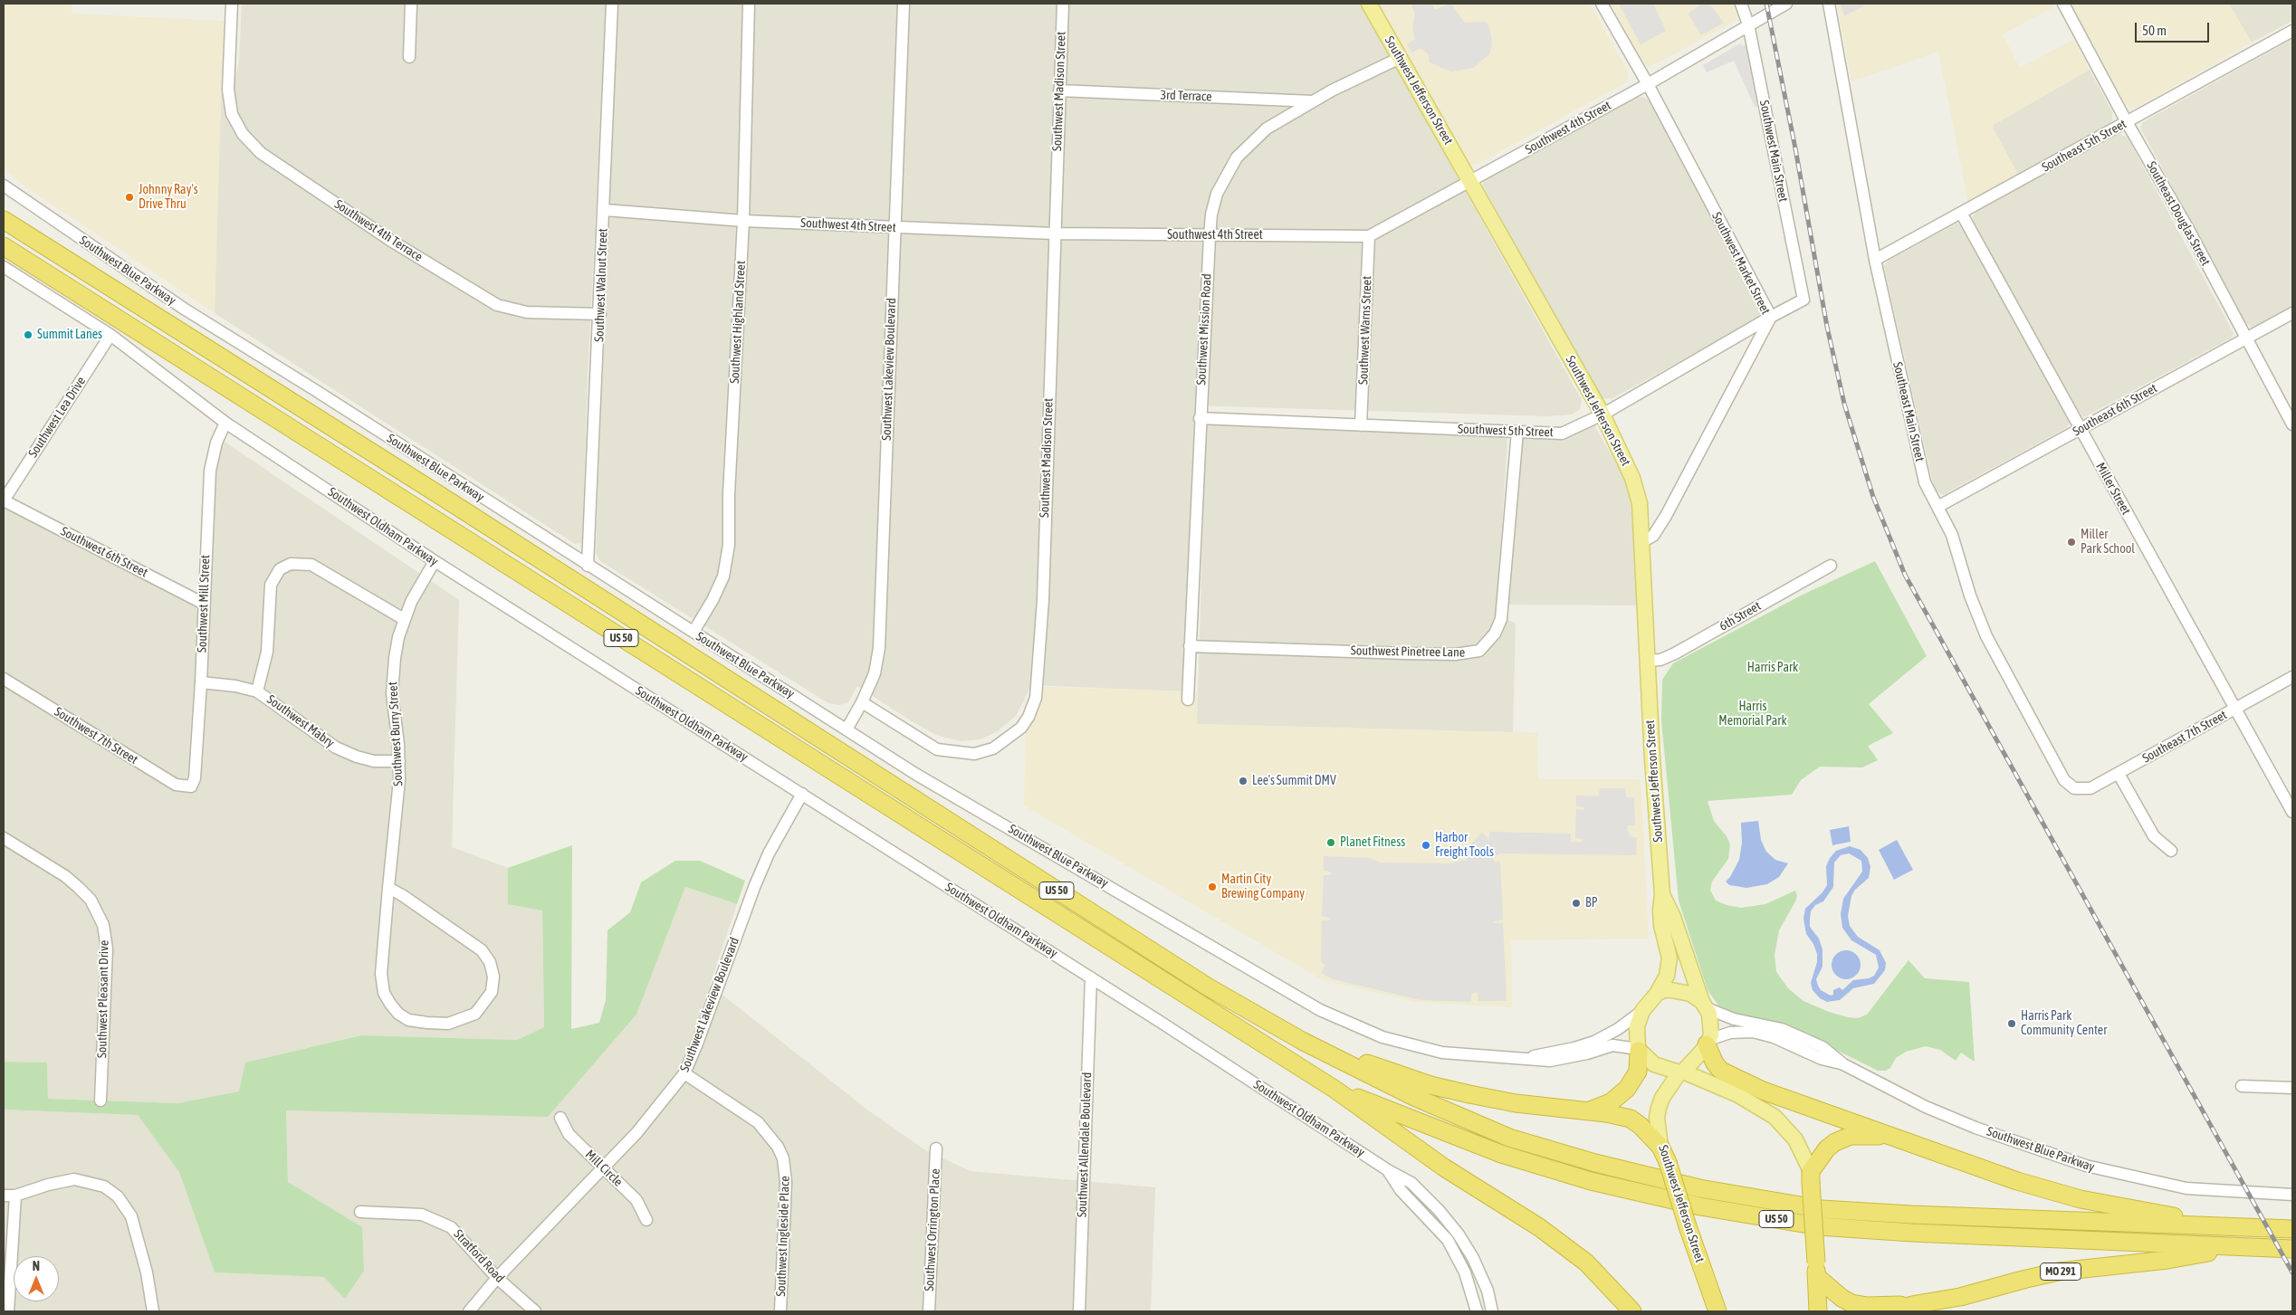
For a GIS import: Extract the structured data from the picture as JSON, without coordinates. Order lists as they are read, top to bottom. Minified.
{"streets":{"highway":["Southwest Jefferson Street","US 50","MO 291"],"street":["Southwest Madison Street","3rd Terrace","Southwest 4th Street","Southeast 5th Street","Southwest Main Street","Southeast Douglas Street","Southwest 4th Terrace","Southwest Market Street","Southwest Blue Parkway","Southwest Walnut Street","Southwest Highland Street","Southwest Mission Road","Southwest Warns Street","Southwest Lakeview Boulevard","Southeast 6th Street","Southeast Main Street","Southwest Lea Drive","Southwest 5th Street","Miller Street","Southwest Oldham Parkway","Southwest 6th Street","Southwest Mill Street","6th Street","Southwest Pinetree Lane","Southwest Mabry","Southwest Burry Street","Southwest 7th Street","Southeast 7th Street","Southwest Pleasant Drive","Southwest Allendale Boulevard","Mill Circle","Southwest Orrington Place","Southwest Ingleside Place","Stratford Road"]},"crossings":[["Southwest Jefferson Street","Southwest 4th Street"],["Southwest Jefferson Street","Southwest Market Street"],["Southwest Jefferson Street","Southwest Blue Parkway"],["Southwest Jefferson Street","Southwest Mission Road"],["Southwest Jefferson Street","Southwest 5th Street"],["Southwest Jefferson Street","6th Street"],["Southwest Madison Street","3rd Terrace"],["Southwest Madison Street","Southwest 4th Street"],["Southwest Madison Street","Southwest Lakeview Boulevard"],["3rd Terrace","Southwest Mission Road"],["Southwest 4th Street","Southwest Main Street"],["Southwest 4th Street","Southwest Market Street"],["Southwest 4th Street","Southwest Walnut Street"],["Southwest 4th Street","Southwest Highland Street"],["Southwest 4th Street","Southwest Mission Road"],["Southwest 4th Street","Southwest Warns Street"],["Southwest 4th Street","Southwest Lakeview Boulevard"],["Southeast 5th Street","Southeast Douglas Street"],["Southeast 5th Street","Southeast Main Street"],["Southeast 5th Street","Miller Street"],["Southwest Main Street","Southwest 5th Street"],["Southeast Douglas Street","Southeast 6th Street"],["Southwest 4th Terrace","Southwest Walnut Street"],["Southwest Market Street","Southwest 5th Street"],["Southwest Blue Parkway","Southwest Walnut Street"],["Southwest Blue Parkway","Southwest Highland Street"],["Southwest Blue Parkway","Southwest Lakeview Boulevard"],["Southwest Mission Road","Southwest 5th Street"],["Southwest Mission Road","Southwest Pinetree Lane"],["Southwest Warns Street","Southwest 5th Street"],["Southwest Lakeview Boulevard","Southwest Oldham Parkway"],["Southwest Lakeview Boulevard","Mill Circle"],["Southwest Lakeview Boulevard","Southwest Ingleside Place"],["Southwest Lakeview Boulevard","Stratford Road"],["Southeast 6th Street","Southeast Main Street"],["Southeast 6th Street","Miller Street"],["Southeast Main Street","Southeast 7th Street"],["Southwest Lea Drive","Southwest Oldham Parkway"],["Southwest Lea Drive","Southwest 6th Street"],["Southwest 5th Street","Southwest Pinetree Lane"],["Miller Street","Southeast 7th Street"],["Southwest Oldham Parkway","Southwest Mill Street"],["Southwest Oldham Parkway","Southwest Burry Street"],["Southwest Oldham Parkway","Southwest Allendale Boulevard"],["Southwest 6th Street","Southwest Mill Street"],["Southwest Mill Street","Southwest Mabry"],["Southwest Mill Street","Southwest 7th Street"],["US 50","MO 291"],["Southwest Mabry","Southwest Burry Street"]],"parks":["Harris Park","Harris Memorial Park"],"places":["Johnny Ray's Drive Thru","Summit Lanes","Miller Park School","Lee's Summit DMV","Planet Fitness","Harbor Freight Tools","Martin City Brewing Company","BP","Harris Park Community Center"],"scale_bar":"50 m","north":"top"}
